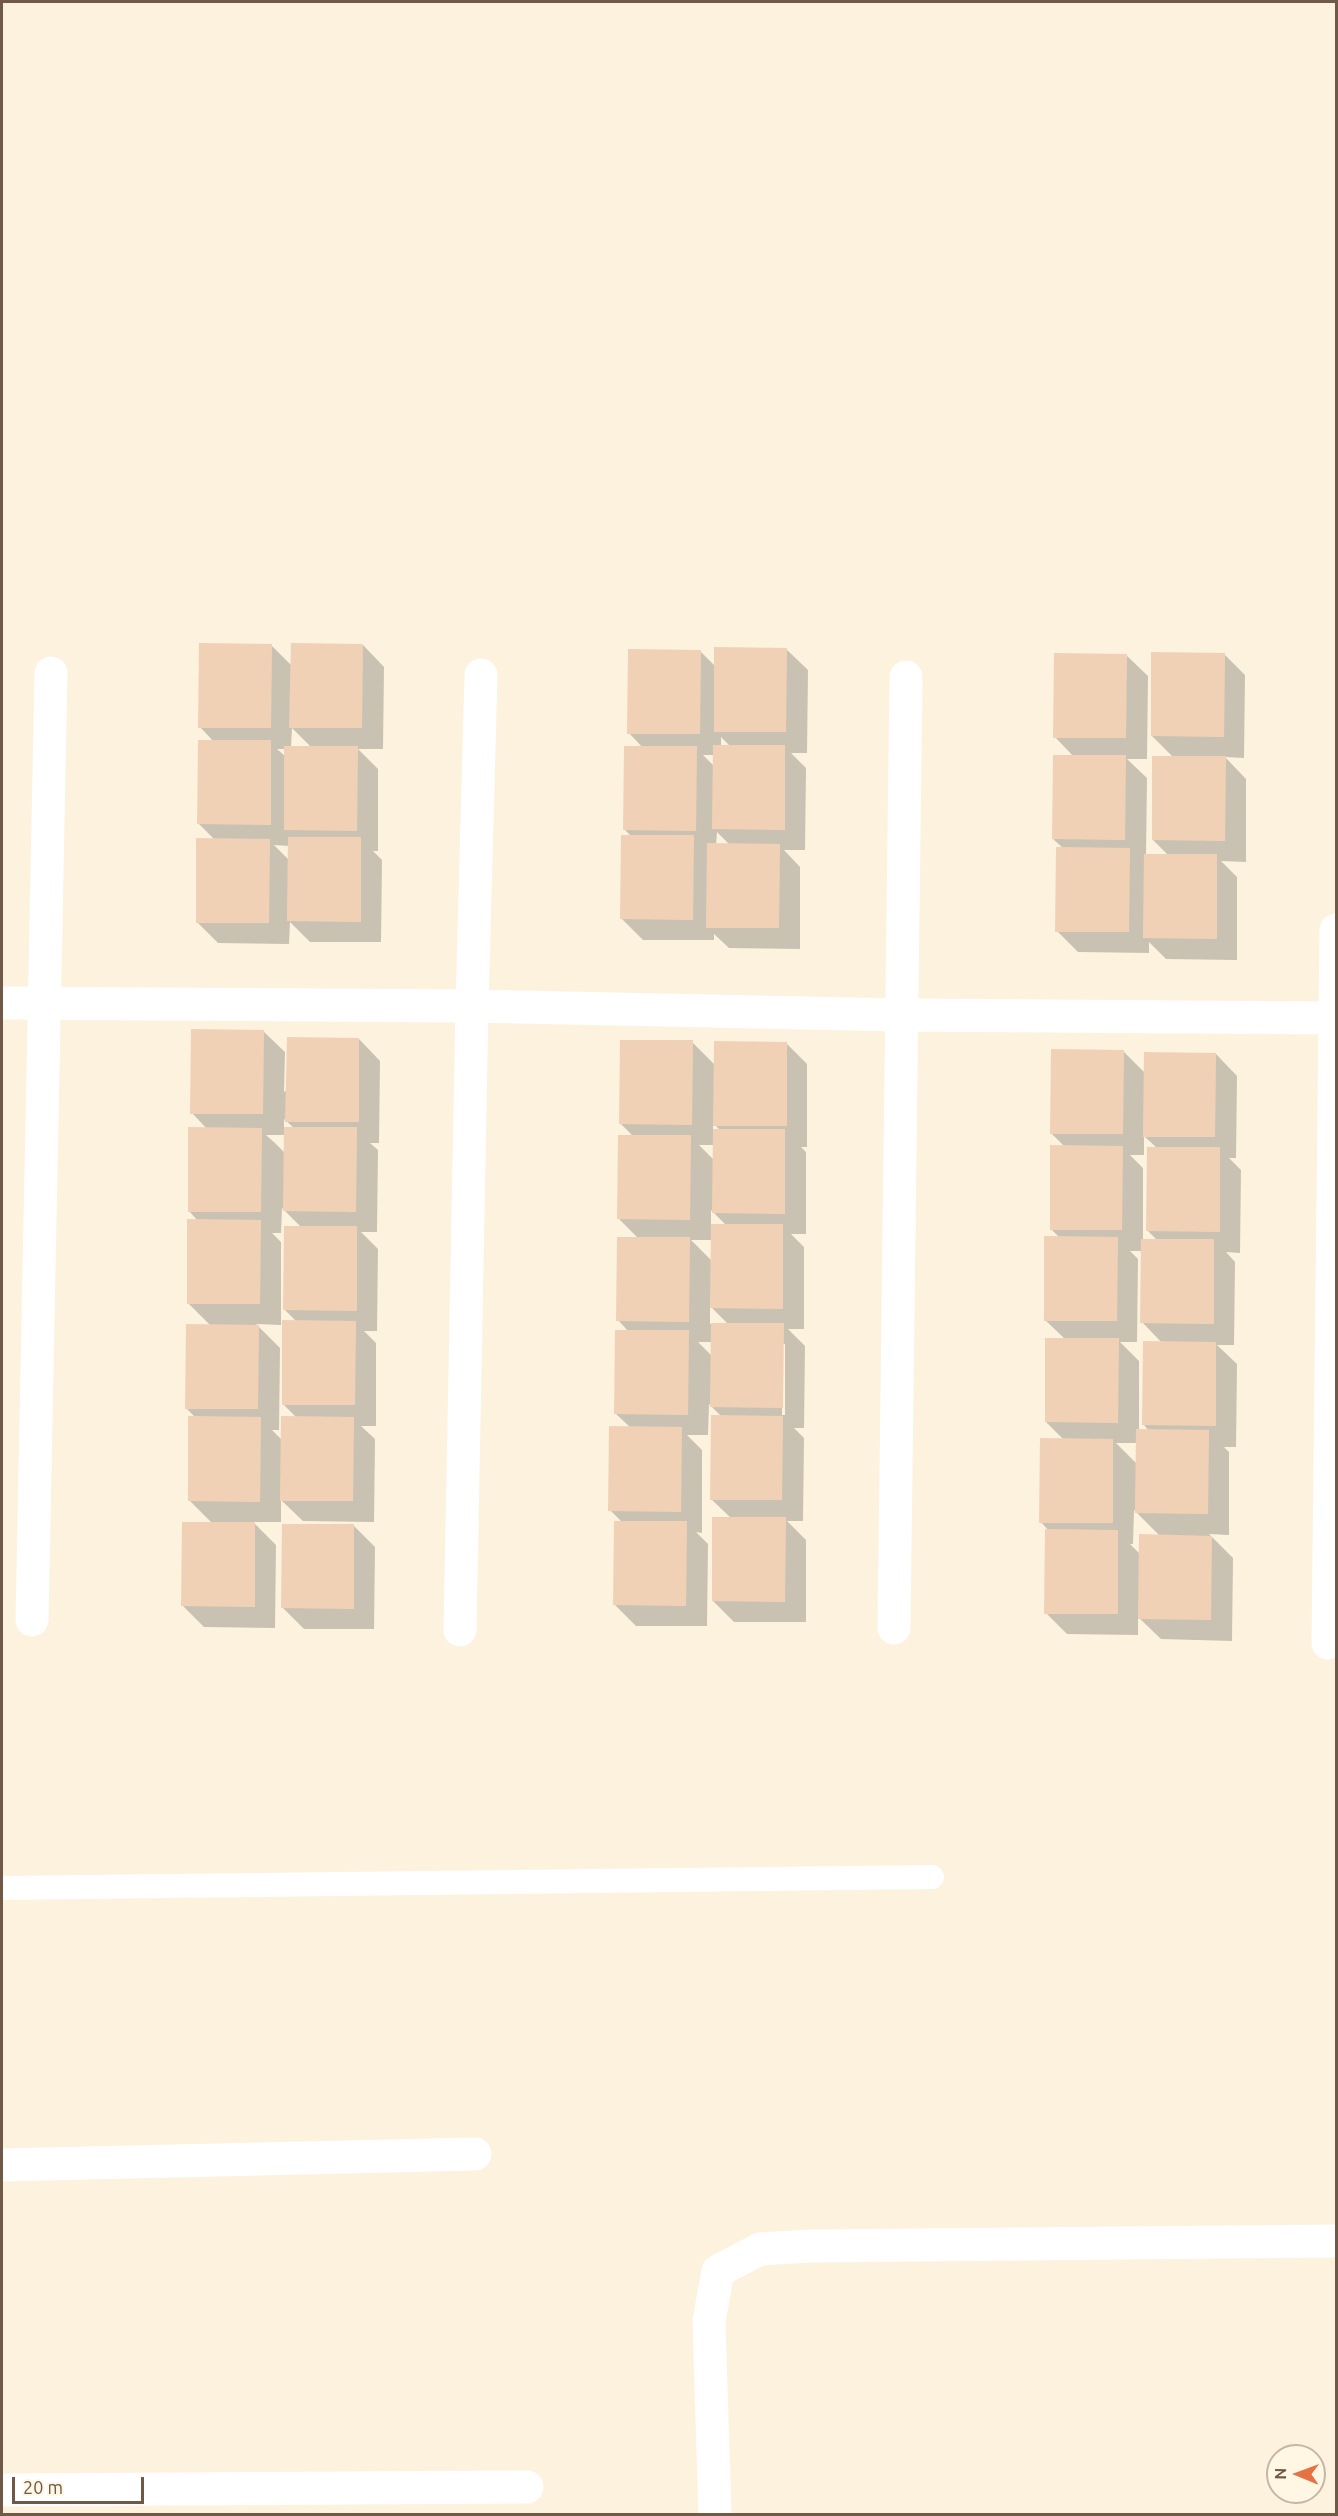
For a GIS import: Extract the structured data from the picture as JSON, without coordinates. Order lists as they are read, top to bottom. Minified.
{"scale_bar":"20 m","north":"left"}
